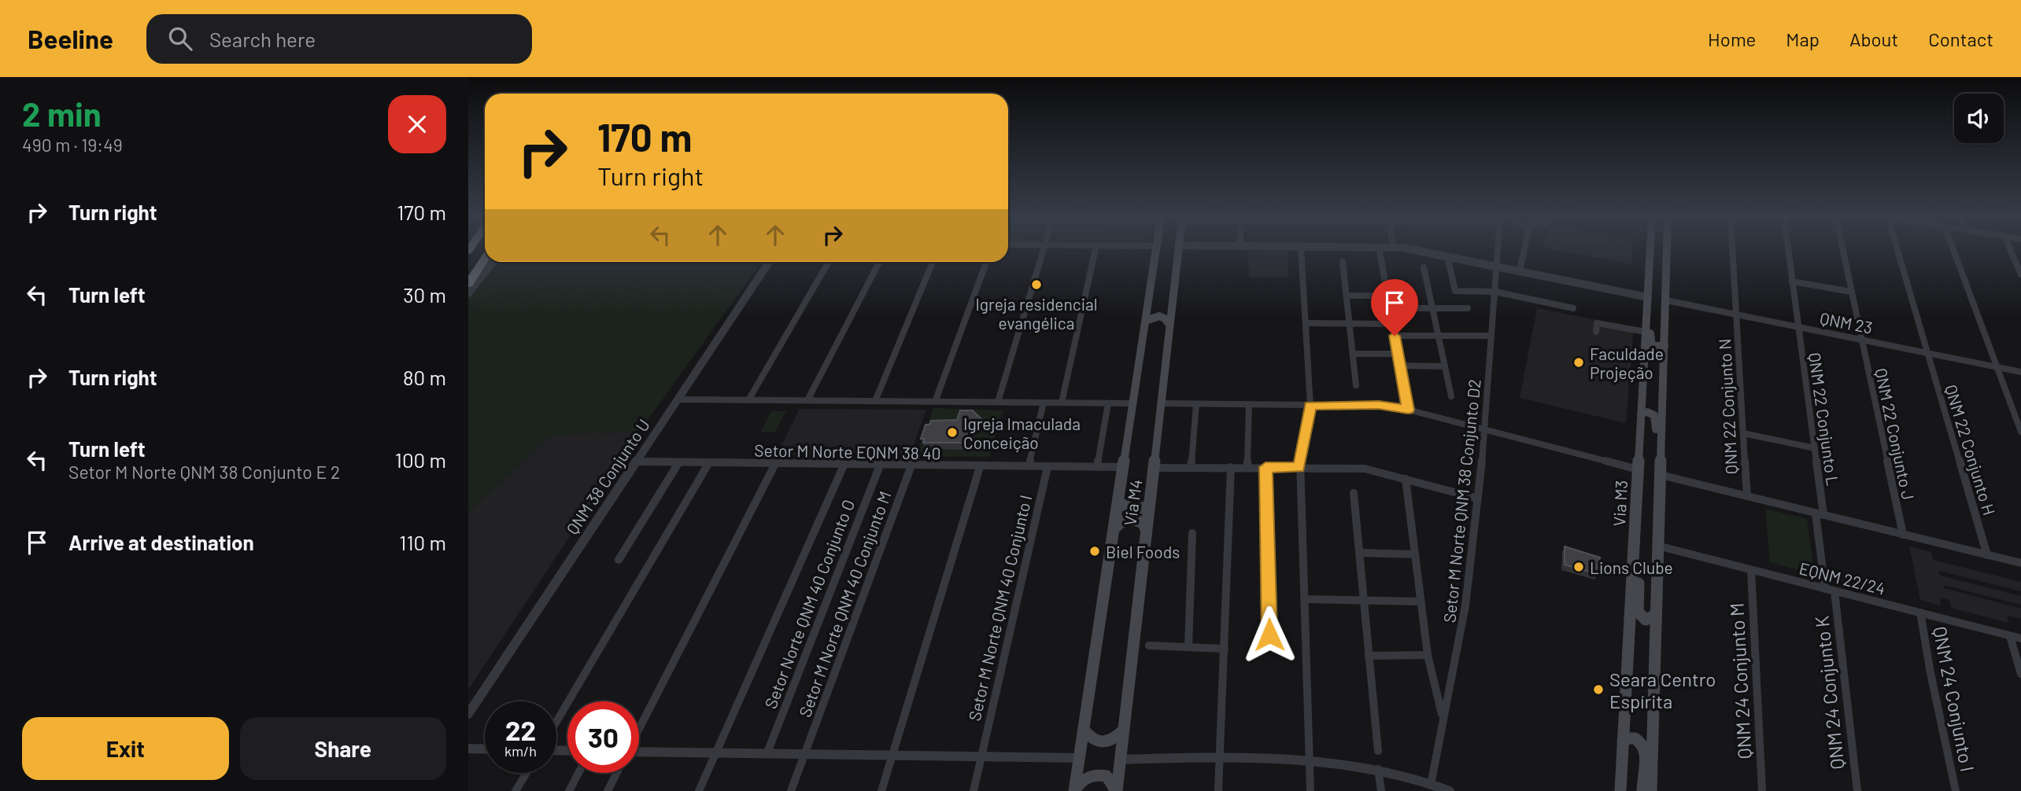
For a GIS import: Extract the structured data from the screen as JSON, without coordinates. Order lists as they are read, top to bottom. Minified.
{"streets":{"main road":["Via M4","Via M3"],"street":["QNM 23","QNM 22 Conjunto N","QNM 22 Conjunto L","QNM 22 Conjunto J","QNM 22 Conjunto H","Setor M Norte EQNM 38 40","QNM 38 Conjunto U","Setor M Norte QNM 38 Conjunto D2","EQNM 22/24","Setor Norte QNM 40 Conjunto O","Setor M Norte QNM 40 Conjunto M","Setor M Norte QNM 40 Conjunto I","QNM 24 Conjunto M","QNM 24 Conjunto K","QNM 24 Conjunto I"]},"crossings":[["QNM 23","QNM 22 Conjunto N"],["QNM 23","QNM 22 Conjunto L"],["QNM 23","QNM 22 Conjunto J"],["QNM 23","QNM 22 Conjunto H"],["QNM 22 Conjunto L","EQNM 22/24"],["Setor M Norte EQNM 38 40","QNM 38 Conjunto U"],["Setor M Norte EQNM 38 40","Via M4"],["Setor M Norte EQNM 38 40","Setor Norte QNM 40 Conjunto O"],["Setor M Norte EQNM 38 40","Setor M Norte QNM 40 Conjunto M"],["Setor M Norte EQNM 38 40","Setor M Norte QNM 40 Conjunto I"],["EQNM 22/24","QNM 24 Conjunto M"],["EQNM 22/24","QNM 24 Conjunto K"],["EQNM 22/24","QNM 24 Conjunto I"]],"places":["Igreja residencial evangélica","Faculdade Projeção","Igreja Imaculada Conceição","Biel Foods","Lions Clube","Seara Centro Espírita"],"page":{"header":"Beeline","search":"Search here","nav":["Home","Map","About","Contact"],"heading":["2 min","490 m · 19:49"],"turn":["170 m","Turn right"],"list":[{"name":"Turn right","value":"170 m"},{"name":"Turn left","value":"30 m"},{"name":"Turn right","value":"80 m"},{"name":"Turn left","note":"Setor M Norte QNM 38 Conjunto E 2","value":"100 m"},{"name":"Arrive at destination","value":"110 m"}],"speed":"22 km/h","limit":"30","buttons":["Exit","Share"]}}
